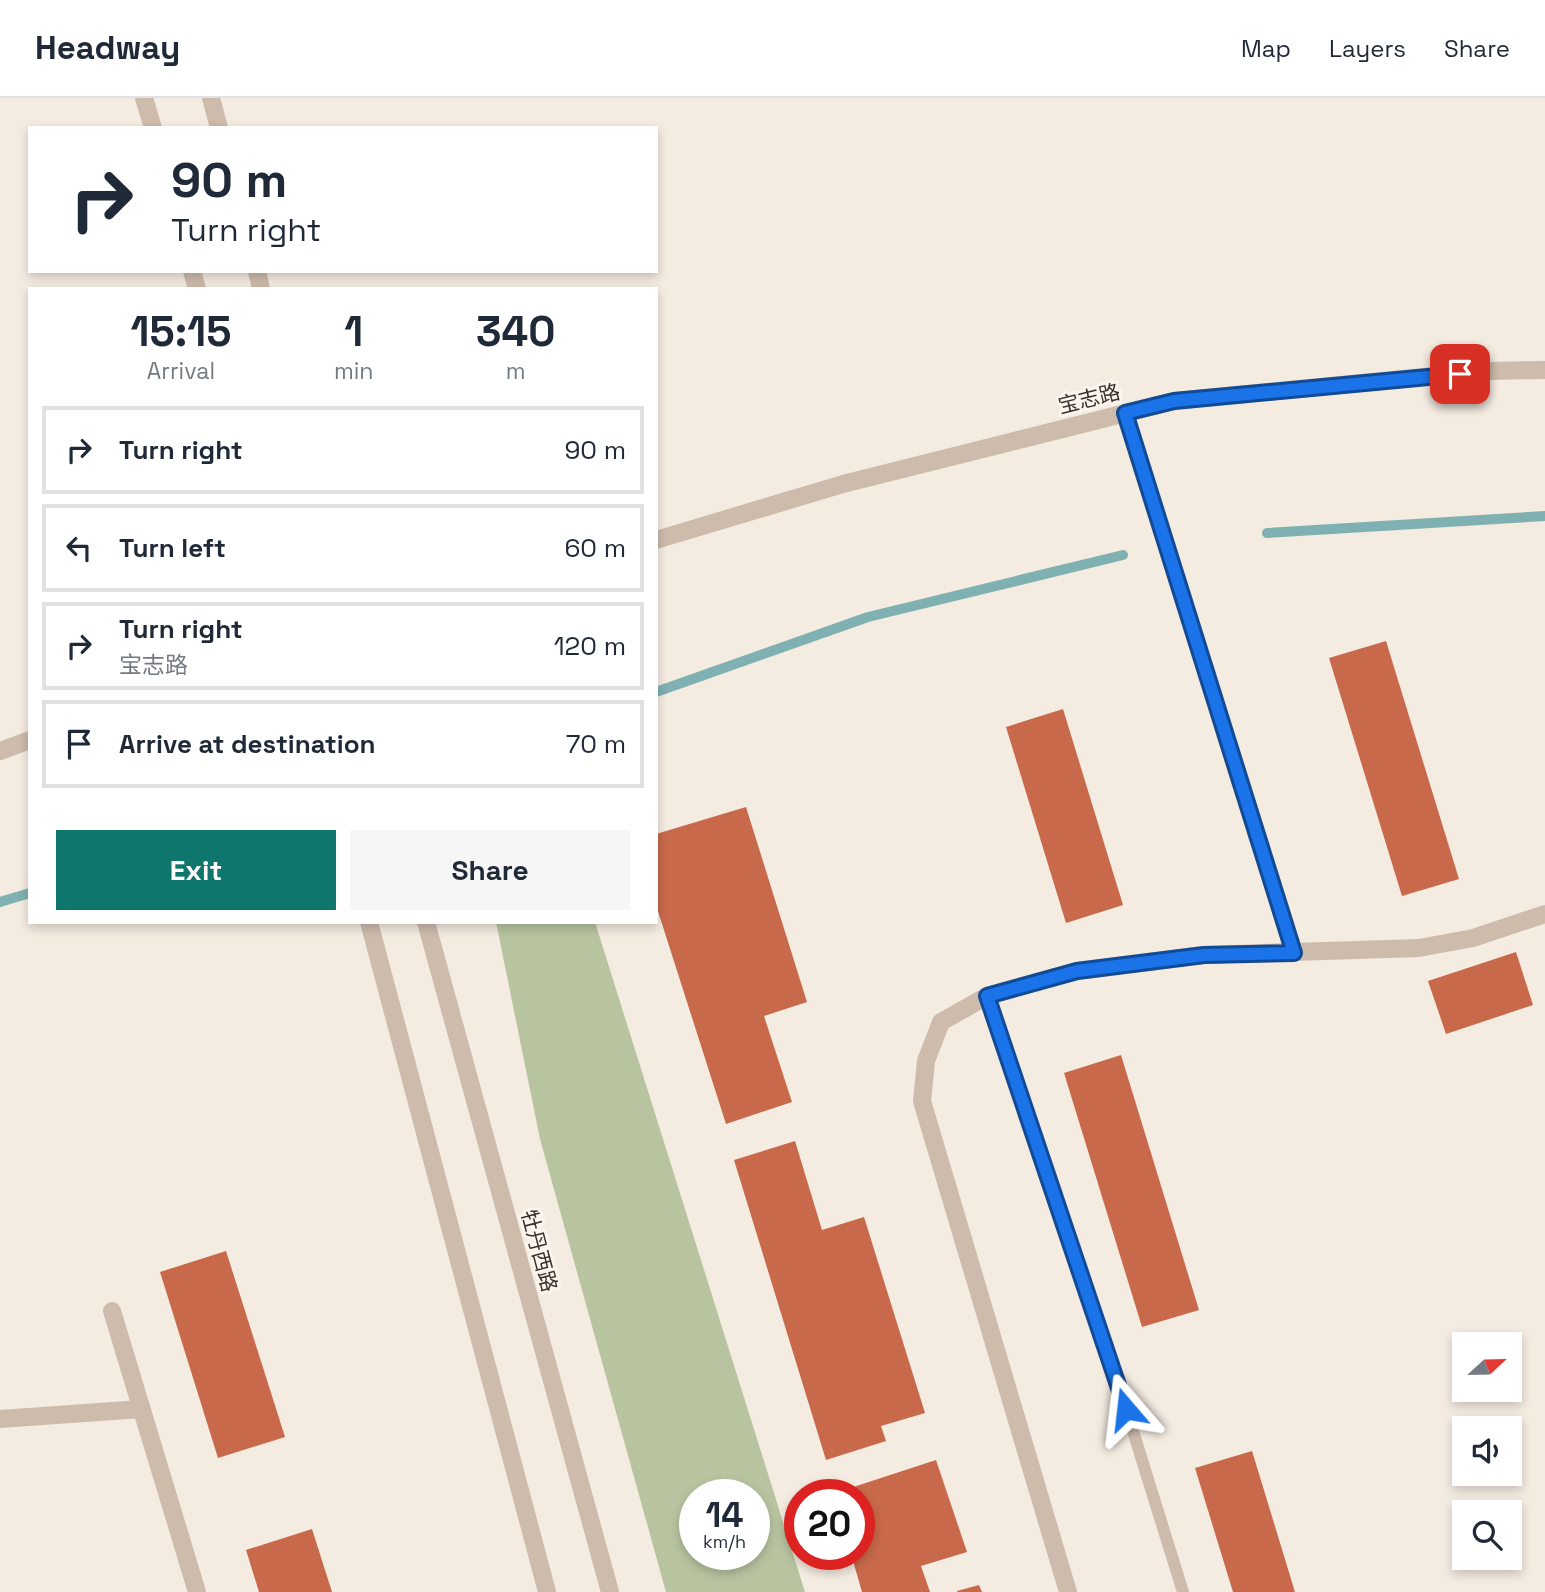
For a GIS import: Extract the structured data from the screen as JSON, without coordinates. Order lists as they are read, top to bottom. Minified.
{"streets":{"street":["宝志路","牡丹西路"]},"north":"right","page":{"header":"Headway","nav":["Map","Layers","Share"],"turn":["90 m","Turn right"],"eta":["15:15","Arrival","1","min","340","m"],"list":[{"name":"Turn right","value":"90 m"},{"name":"Turn left","value":"60 m"},{"name":"Turn right","note":"宝志路","value":"120 m"},{"name":"Arrive at destination","value":"70 m"}],"buttons":["Exit","Share"],"speed":"14 km/h","limit":"20"}}
